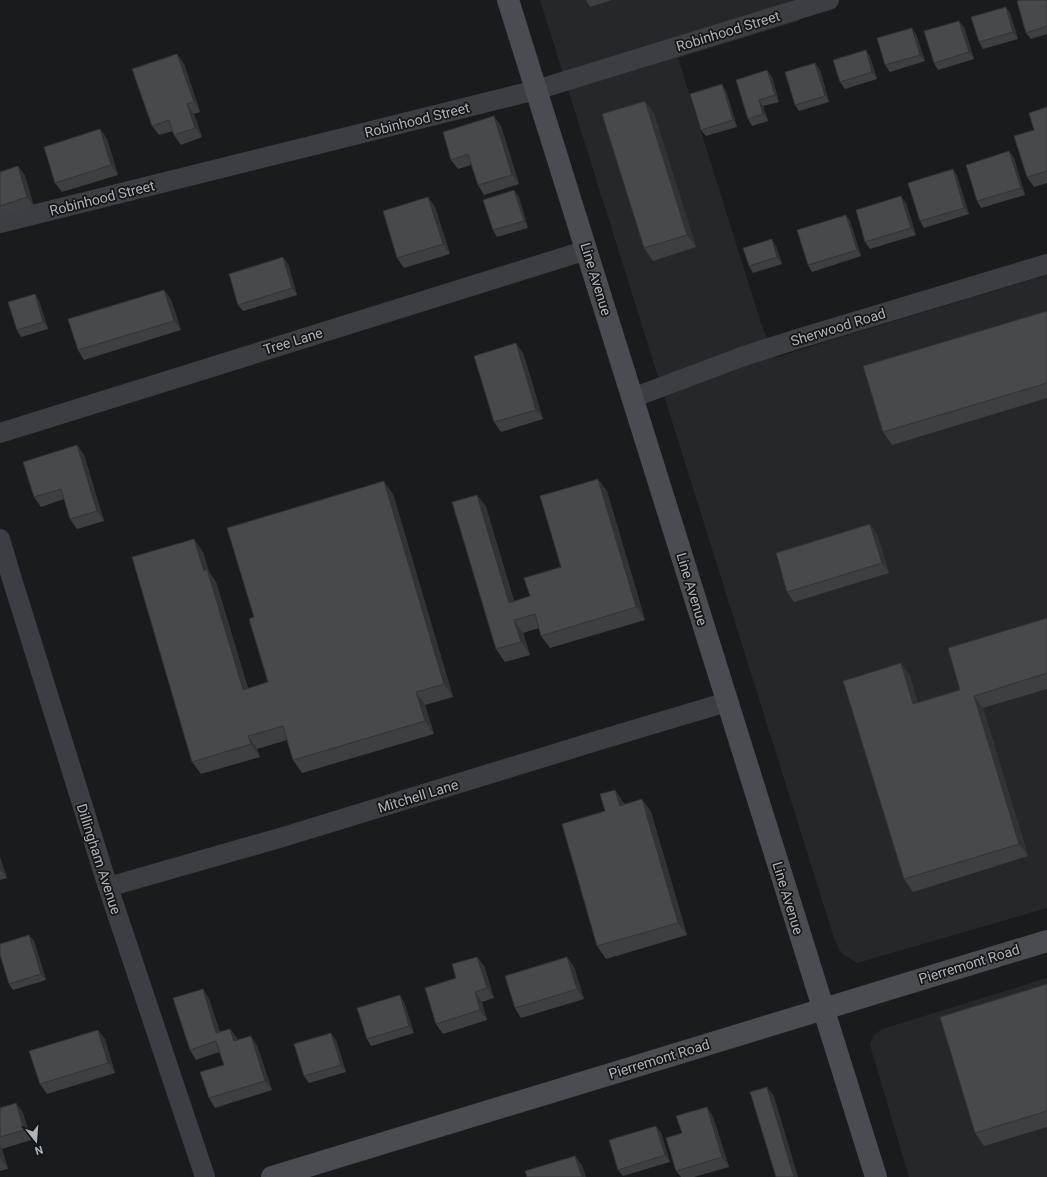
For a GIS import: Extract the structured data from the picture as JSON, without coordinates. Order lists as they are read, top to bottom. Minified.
{"streets":{"main road":["Line Avenue","Pierremont Road"],"street":["Robinhood Street","Sherwood Road","Tree Lane","Mitchell Lane","Dillingham Avenue"]},"crossings":[["Robinhood Street","Line Avenue"],["Line Avenue","Sherwood Road"],["Line Avenue","Tree Lane"],["Line Avenue","Mitchell Lane"],["Line Avenue","Pierremont Road"],["Mitchell Lane","Dillingham Avenue"]],"north":"bottom"}
